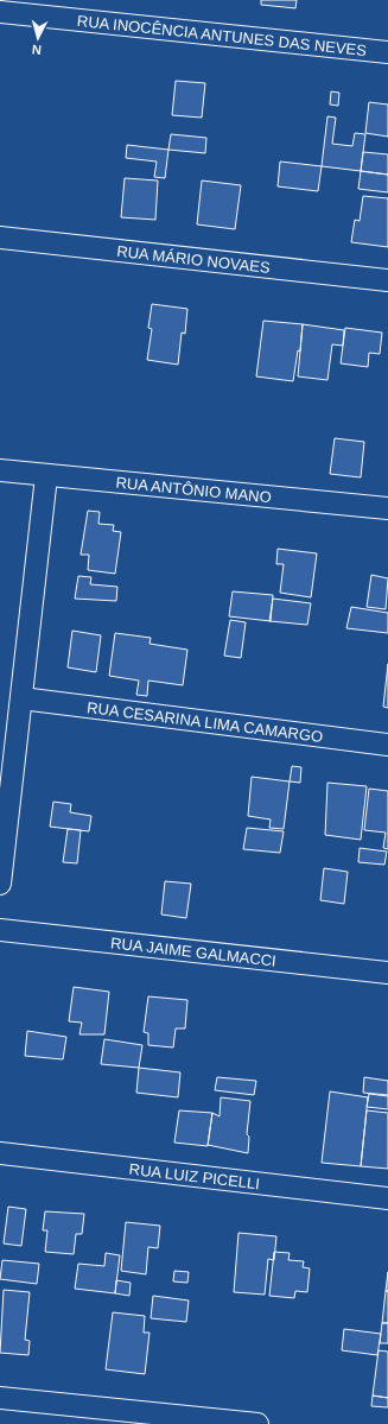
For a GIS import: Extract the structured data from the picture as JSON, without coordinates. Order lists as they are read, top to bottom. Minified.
{"streets":{"street":["RUA INOCÊNCIA ANTUNES DAS NEVES","RUA MÁRIO NOVAES","RUA ANTÔNIO MANO","RUA CESARINA LIMA CAMARGO","RUA JAIME GALMACCI","RUA LUIZ PICELLI"]},"north":"bottom"}
